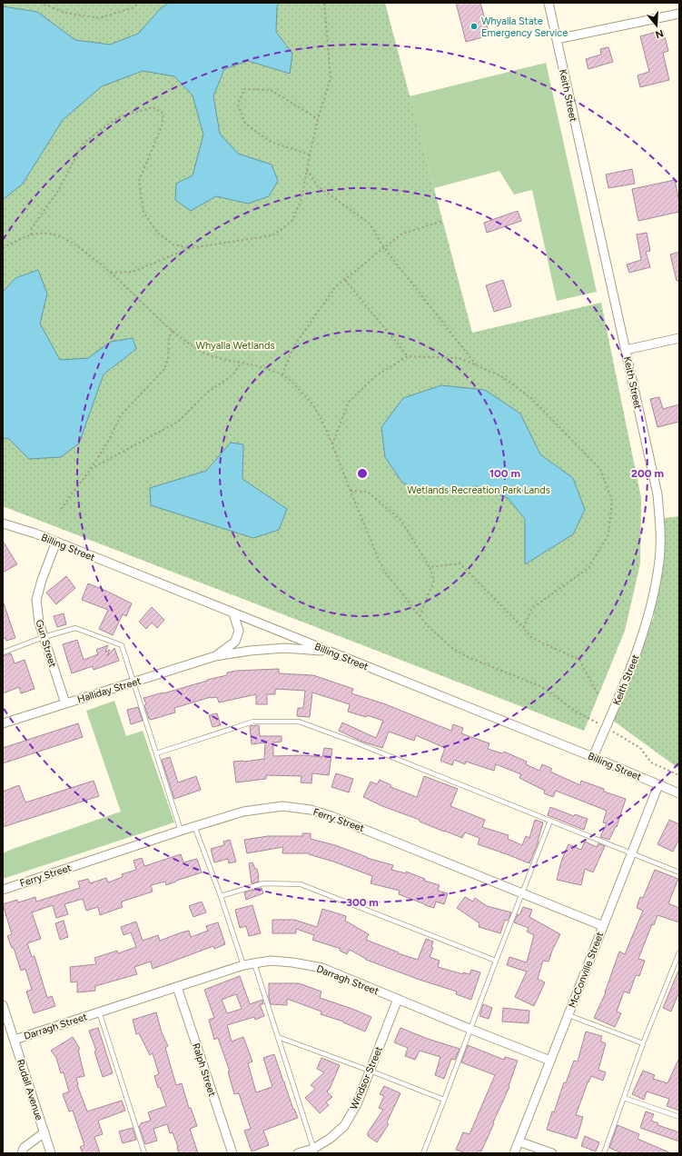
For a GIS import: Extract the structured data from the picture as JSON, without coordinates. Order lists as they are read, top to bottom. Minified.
{"streets":{"street":["Keith Street","Billing Street","Gun Street","Halliday Street","Ferry Street","McConville Street","Darragh Street","Ralph Street","Windsor Street","Rudall Avenue"]},"crossings":[["Keith Street","Billing Street"],["Billing Street","Gun Street"],["Billing Street","Halliday Street"],["Billing Street","McConville Street"],["Gun Street","Halliday Street"],["Ferry Street","McConville Street"],["McConville Street","Darragh Street"],["Darragh Street","Ralph Street"],["Darragh Street","Windsor Street"],["Darragh Street","Rudall Avenue"]],"parks":["Whyalla Wetlands","Wetlands Recreation Park Lands"],"places":["Whyalla State Emergency Service"],"north":"bottom","rings":["100 m","200 m","300 m"]}
